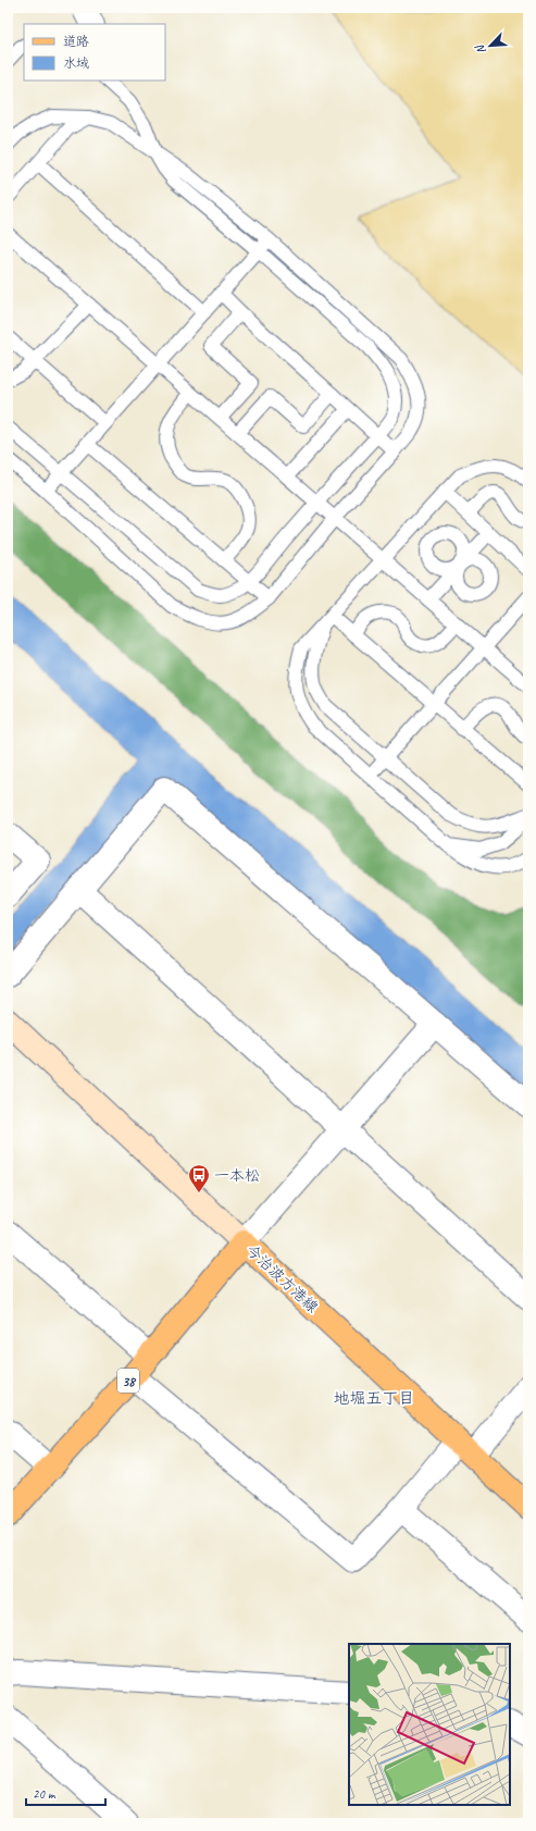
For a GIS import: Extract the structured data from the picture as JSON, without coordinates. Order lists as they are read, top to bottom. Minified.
{"streets":{"main road":["今治波方港線","38"]},"districts":["地堀五丁目"],"places":{"bus stop":["一本松"]},"legend":["道路","水域"],"scale_bar":"20 m","north":"bottom left"}
